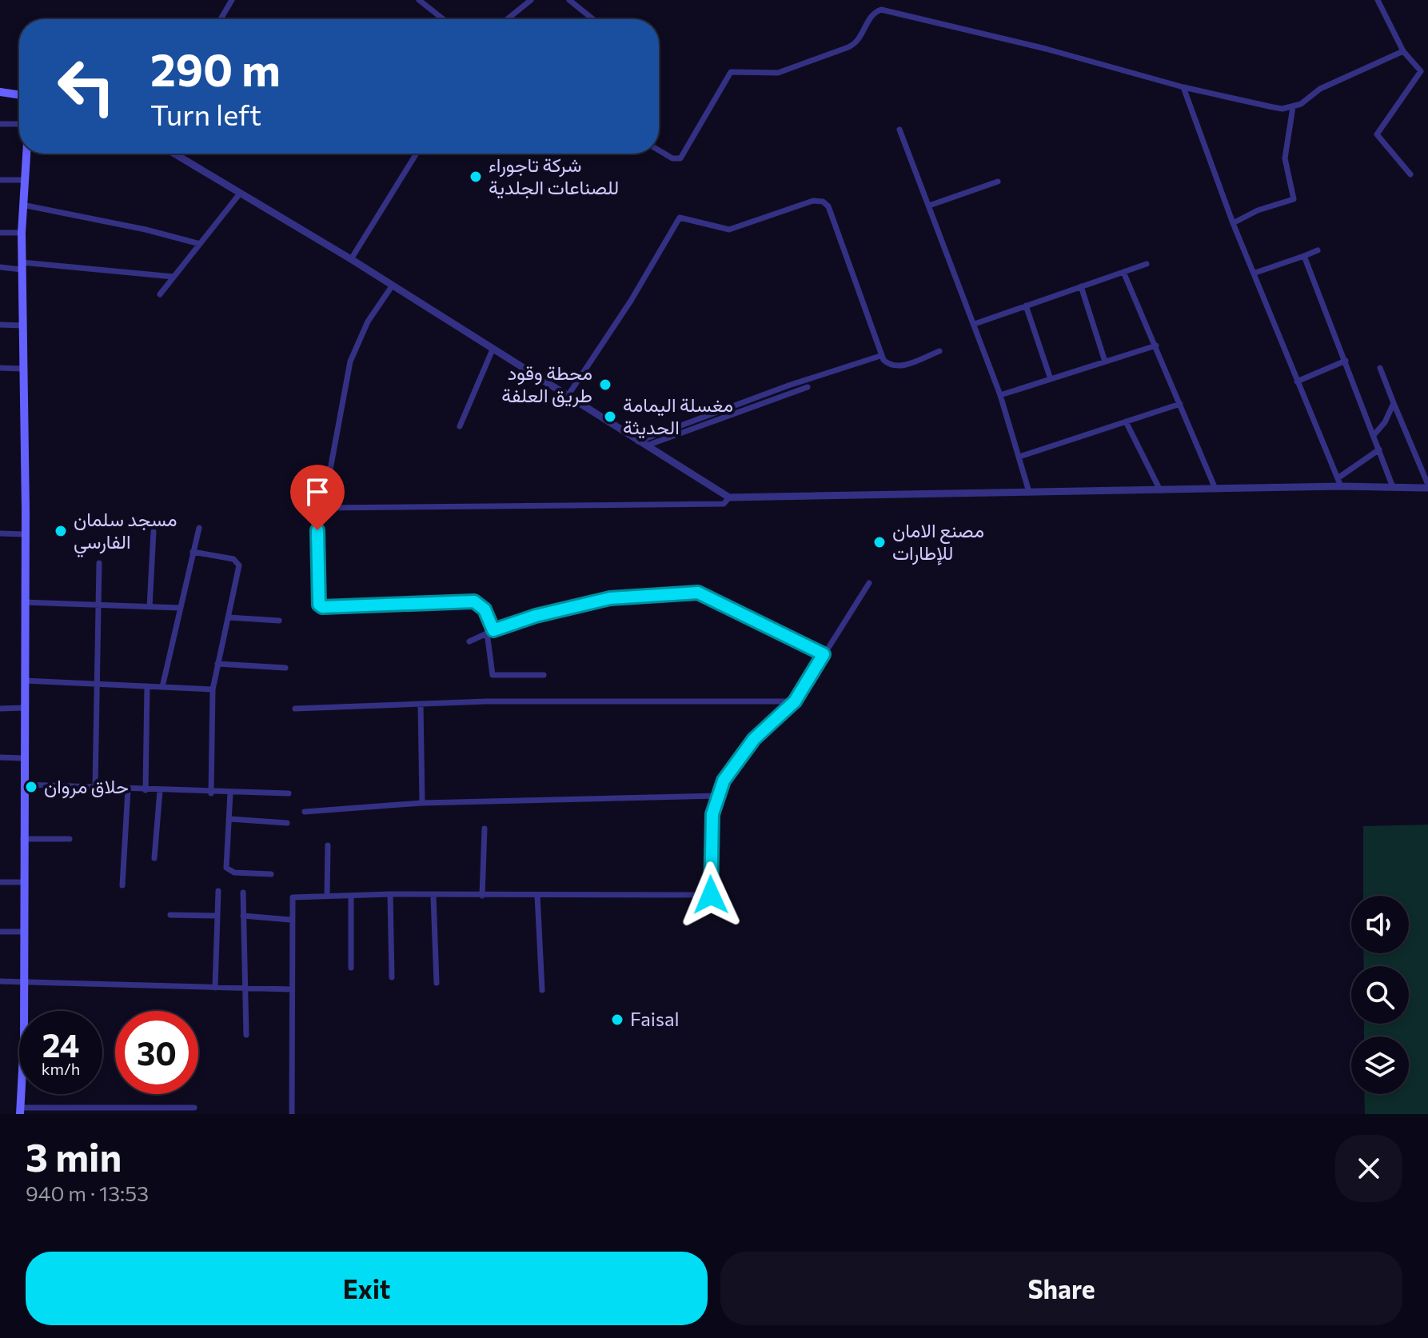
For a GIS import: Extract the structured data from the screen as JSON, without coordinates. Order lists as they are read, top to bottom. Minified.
{"places":["شركة تاجوراء للصناعات الجلدية","محطة وقود طريق العلفة","مغسلة اليمامة الحديثة","مسجد سلمان الفارسي","مصنع الامان للإطارات","حلاق مروان","Faisal"],"page":{"turn":["290 m","Turn left"],"speed":"24 km/h","limit":"30","heading":["3 min","940 m · 13:53"],"buttons":["Exit","Share"]}}
